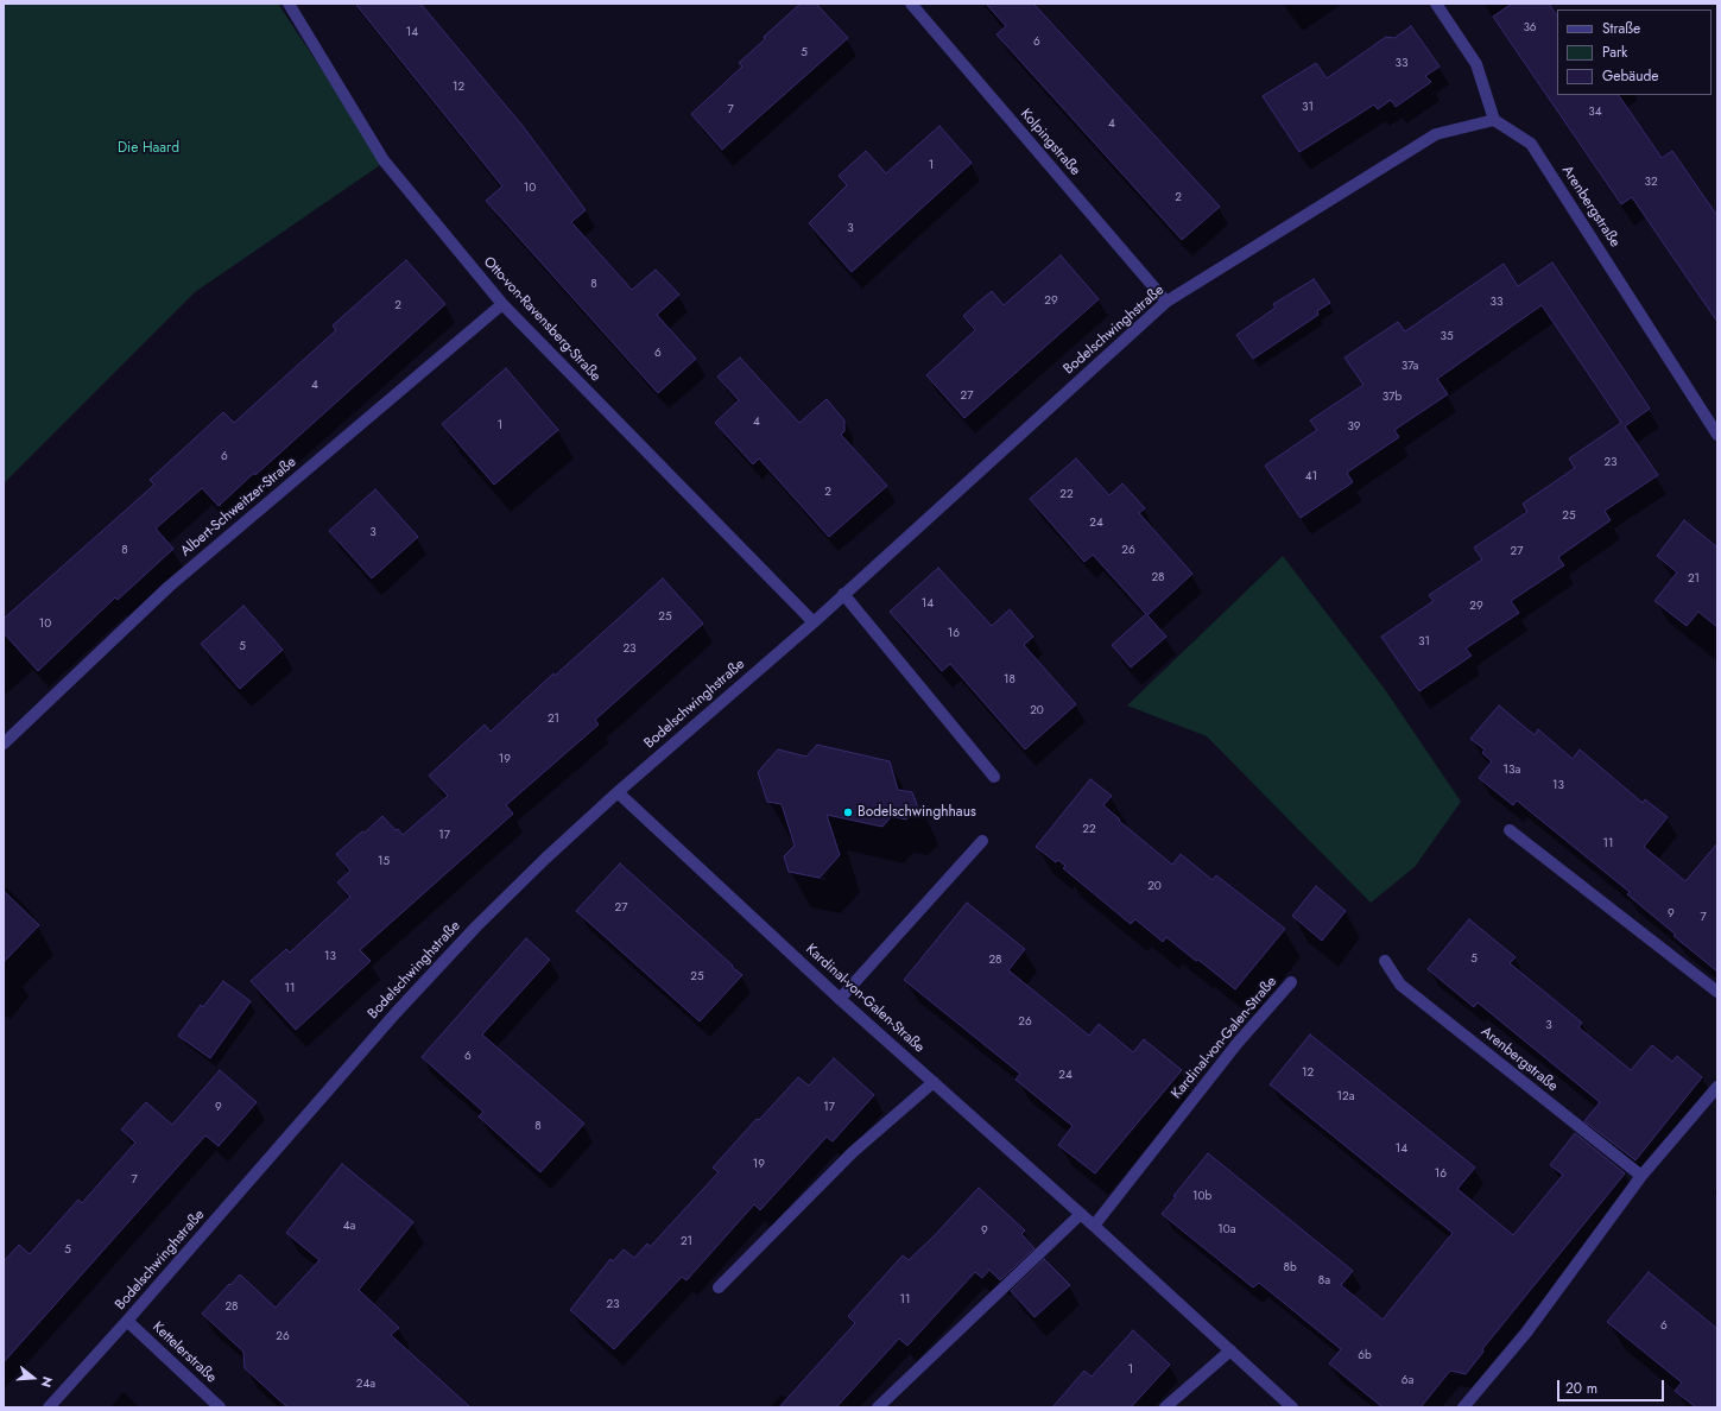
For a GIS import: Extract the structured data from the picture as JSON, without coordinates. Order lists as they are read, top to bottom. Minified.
{"streets":{"street":["Kolpingstraße","Arenbergstraße","Otto-von-Ravensberg-Straße","Bodelschwinghstraße","Albert-Schweitzer-Straße","Kardinal-von-Galen-Straße","Kettelerstraße"]},"crossings":[["Kolpingstraße","Bodelschwinghstraße"],["Arenbergstraße","Bodelschwinghstraße"],["Otto-von-Ravensberg-Straße","Bodelschwinghstraße"],["Otto-von-Ravensberg-Straße","Albert-Schweitzer-Straße"],["Bodelschwinghstraße","Kardinal-von-Galen-Straße"],["Bodelschwinghstraße","Kettelerstraße"]],"parks":["Die Haard"],"places":["Bodelschwinghhaus"],"house_numbers":["36","14","6","5","33","12","31","7","34","4","1","32","10","2","3","8","29","33","2","35","6","37a","4","27","37b","4","1","39","6","23","41","2","22","25","24","3","8","26","27","28","21","14","29","25","10","16","31","5","23","18","20","21","19","13a","13","22","17","11","15","20","27","9","7","13","5","28","25","11","26","3","6","12","24","12a","9","17","8","14","19","16","7","10b","4a","10a","9","21","5","8b","8a","11","23","28","6","26","6b","1","6a","24a"],"legend":["Straße","Park","Gebäude"],"scale_bar":"20 m","north":"right"}
